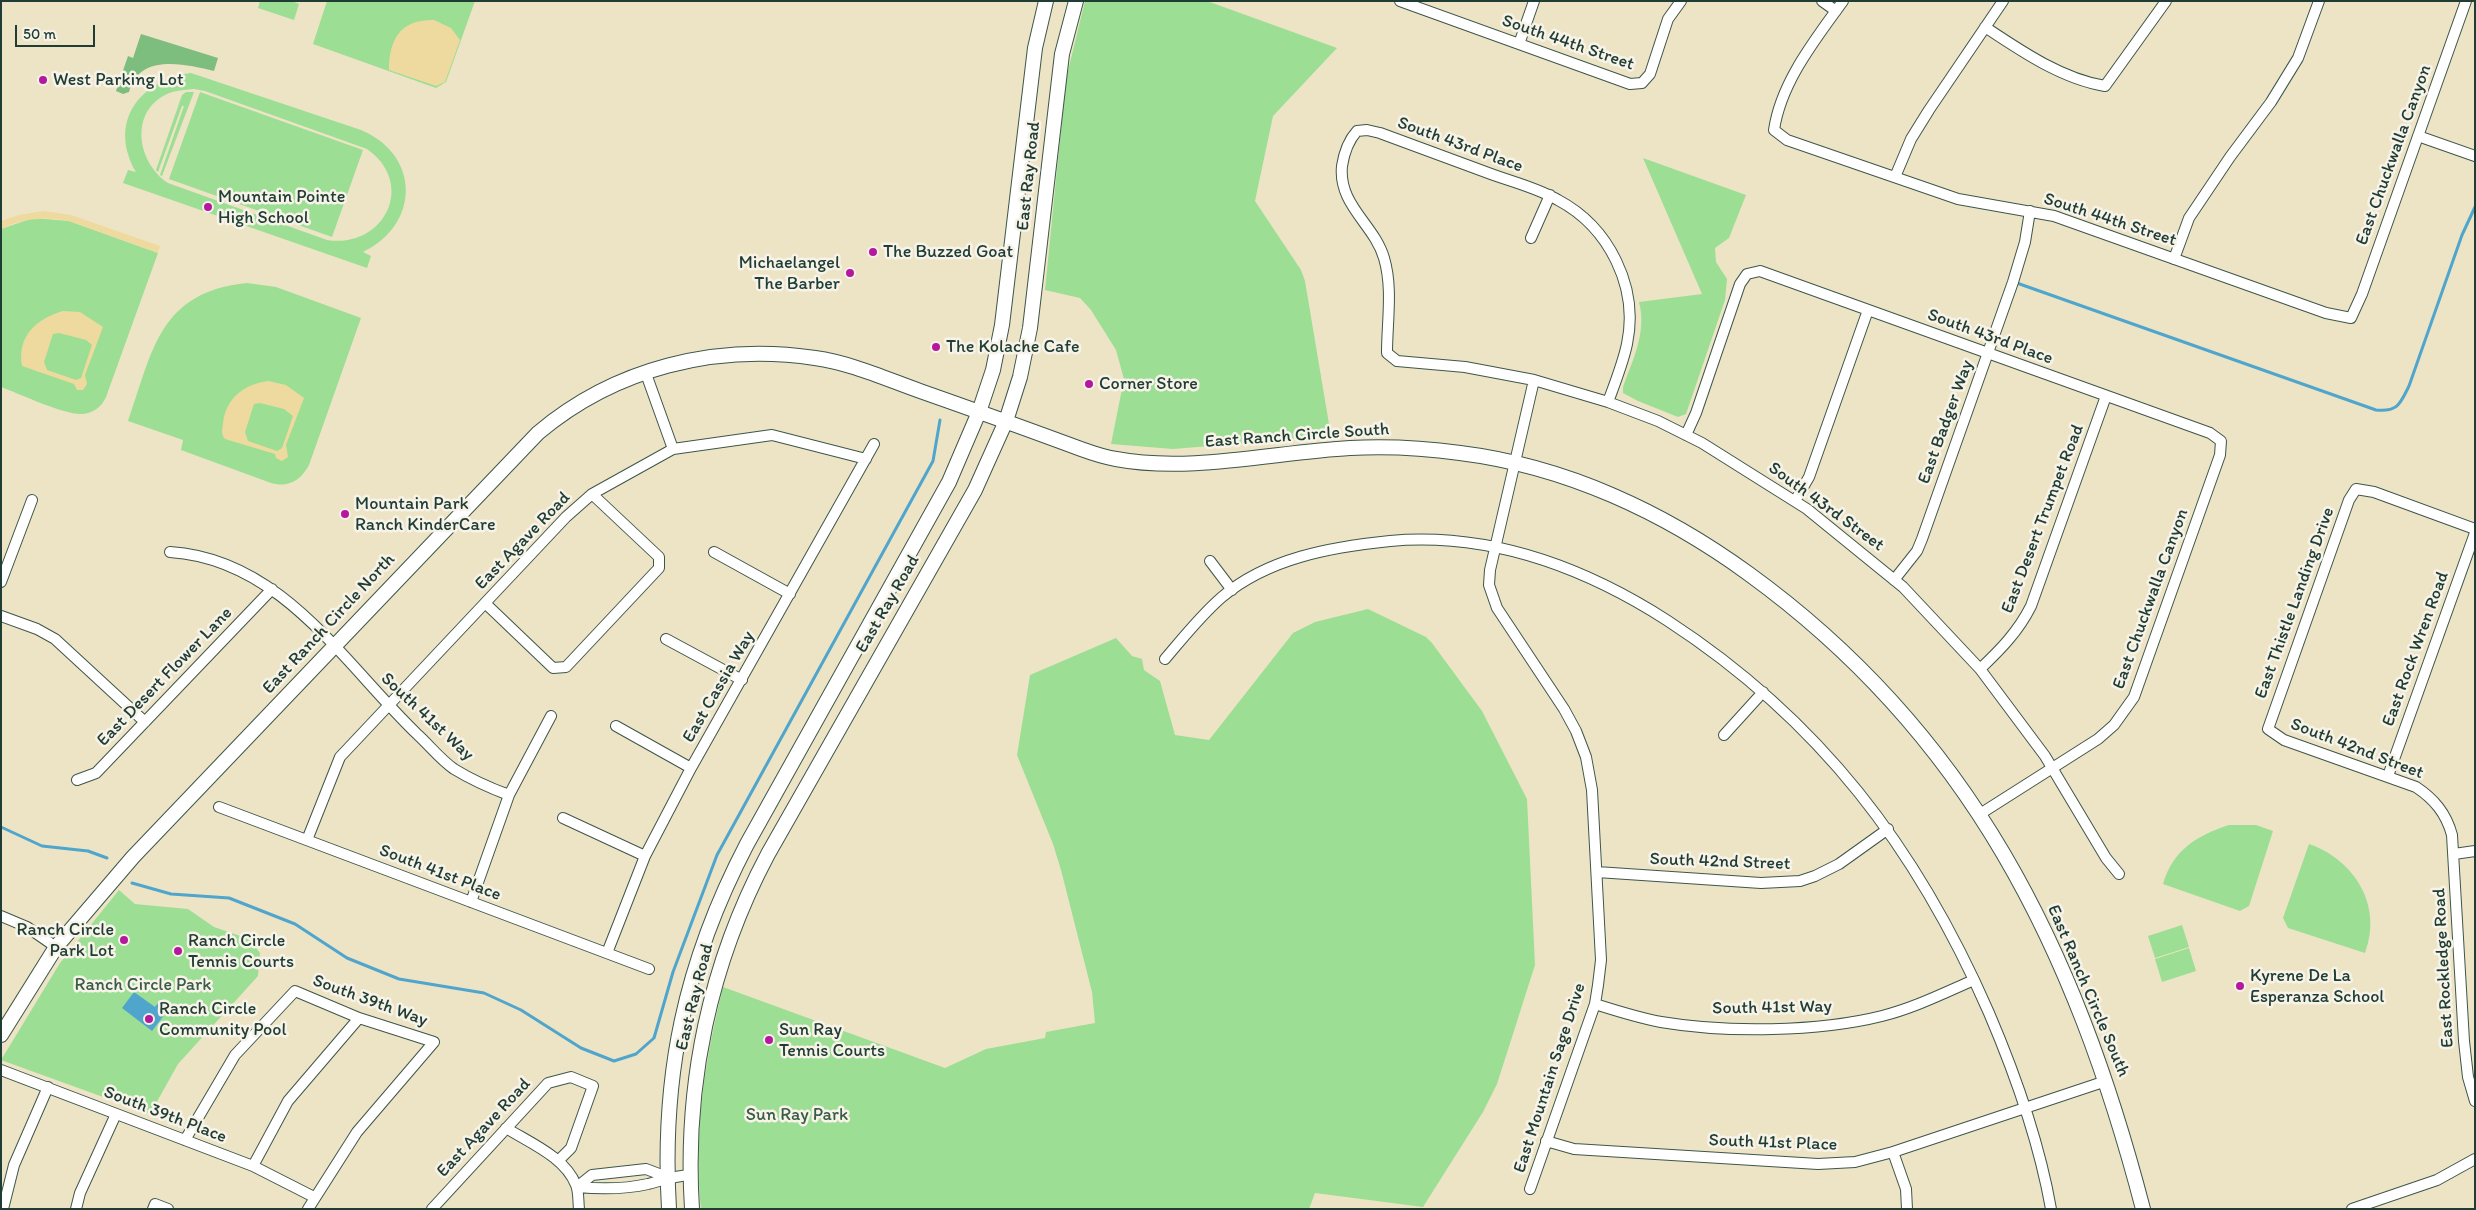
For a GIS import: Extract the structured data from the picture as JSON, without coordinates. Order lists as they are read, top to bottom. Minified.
{"streets":{"street":["South 44th Street","South 43rd Place","East Chuckwalla Canyon","East Ray Road","East Badger Way","East Ranch Circle South","South 43rd Street","East Desert Trumpet Road","East Agave Road","East Thistle Landing Drive","East Ranch Circle North","East Rock Wren Road","East Desert Flower Lane","East Cassia Way","South 41st Way","South 42nd Street","South 41st Place","East Rockledge Road","South 39th Way","East Mountain Sage Drive","South 39th Place"]},"crossings":[["South 44th Street","East Chuckwalla Canyon"],["South 44th Street","East Badger Way"],["South 43rd Place","East Chuckwalla Canyon"],["South 43rd Place","East Badger Way"],["South 43rd Place","South 43rd Street"],["South 43rd Place","East Desert Trumpet Road"],["East Chuckwalla Canyon","East Ranch Circle South"],["East Chuckwalla Canyon","South 43rd Street"],["East Ray Road","East Ranch Circle South"],["East Ray Road","East Ranch Circle North"],["East Badger Way","South 43rd Street"],["East Ranch Circle South","East Ranch Circle North"],["East Ranch Circle South","South 41st Place"],["East Ranch Circle South","East Mountain Sage Drive"],["South 43rd Street","East Desert Trumpet Road"],["South 43rd Street","East Mountain Sage Drive"],["East Agave Road","East Cassia Way"],["East Agave Road","South 41st Way"],["East Agave Road","South 41st Place"],["East Thistle Landing Drive","South 42nd Street"],["East Ranch Circle North","South 41st Way"],["East Rock Wren Road","South 42nd Street"],["East Desert Flower Lane","South 41st Way"],["East Cassia Way","South 41st Place"],["South 41st Way","East Mountain Sage Drive"],["South 42nd Street","East Rockledge Road"],["South 42nd Street","East Mountain Sage Drive"],["South 41st Place","East Mountain Sage Drive"],["South 39th Way","South 39th Place"]],"parks":["Ranch Circle Park","Sun Ray Park"],"places":["West Parking Lot","Mountain Pointe High School","The Buzzed Goat","Michaelangel The Barber","The Kolache Cafe","Corner Store","Mountain Park Ranch KinderCare","Ranch Circle Park Lot","Ranch Circle Tennis Courts","Kyrene De La Esperanza School","Ranch Circle Community Pool","Sun Ray Tennis Courts"],"scale_bar":"50 m"}
